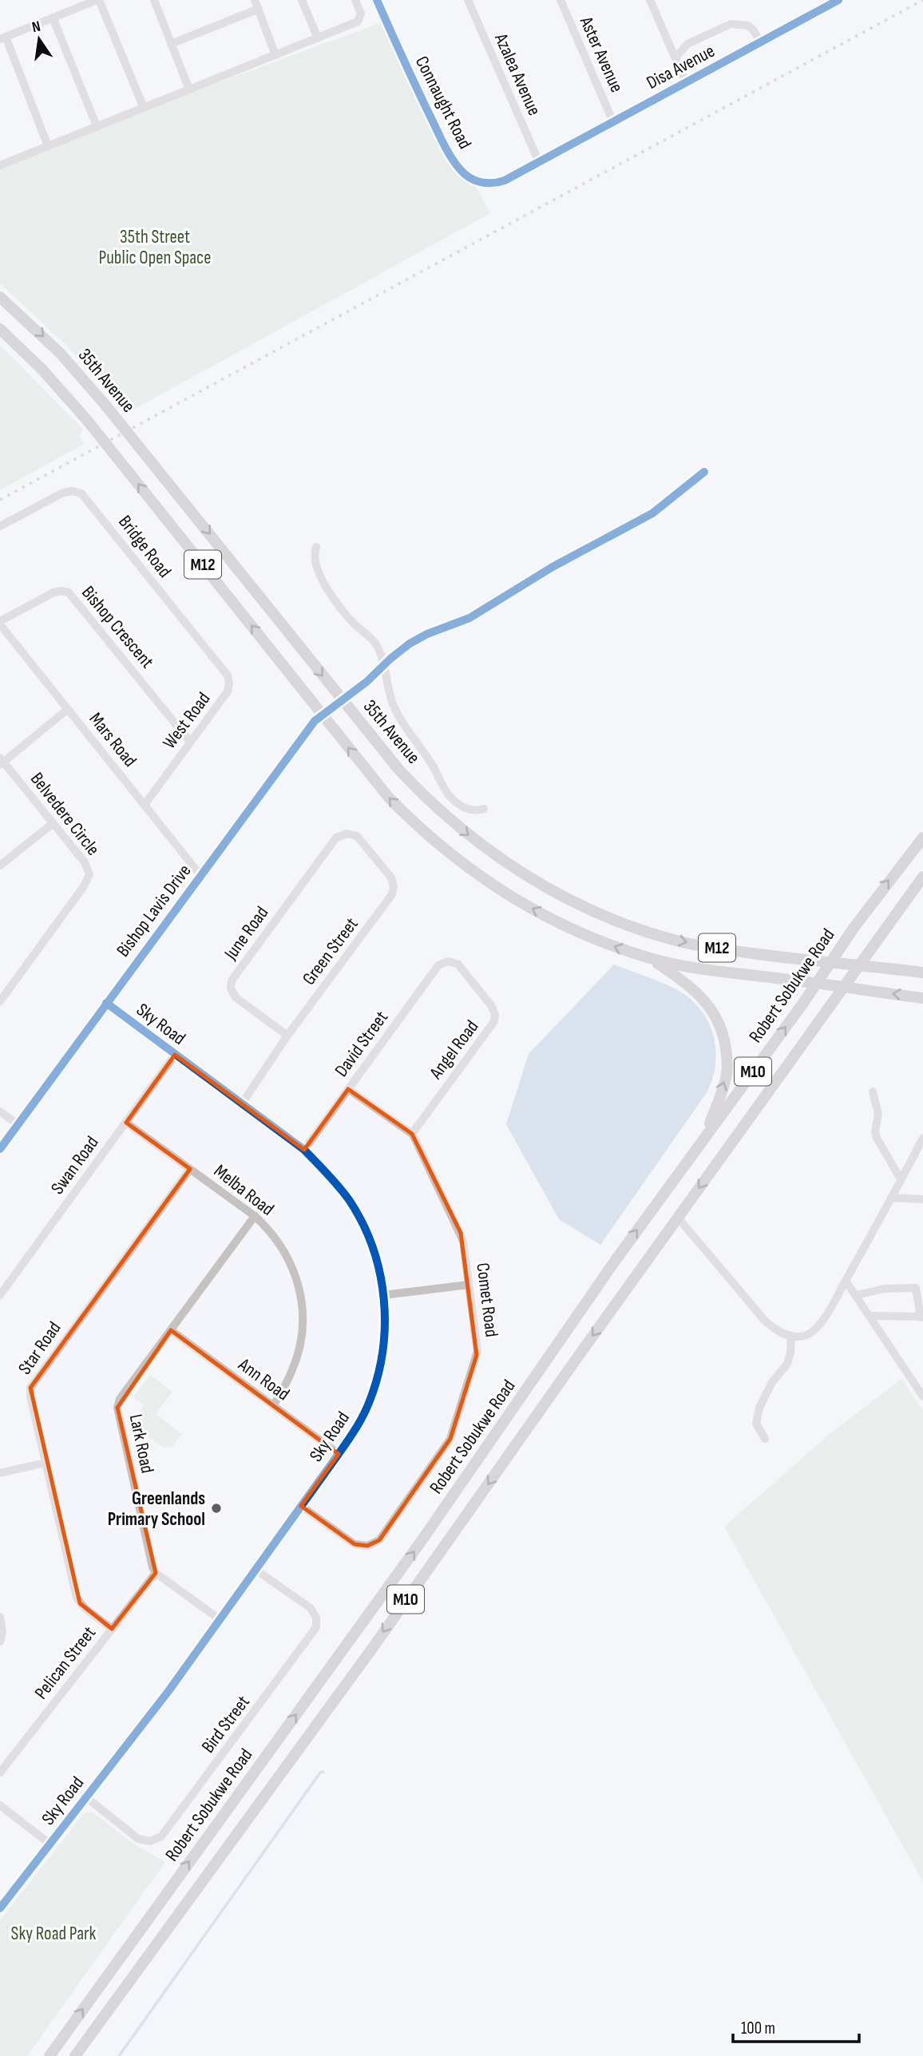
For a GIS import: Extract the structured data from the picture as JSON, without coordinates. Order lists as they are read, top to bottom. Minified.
{"streets":{"main road":["35th Avenue","M12","Robert Sobukwe Road","M10"],"street":["Aster Avenue","Disa Avenue","Azalea Avenue","Connaught Road","Bridge Road","Bishop Crescent","West Road","Mars Road","Belvedere Circle","Bishop Lavis Drive","June Road","Green Street","Sky Road","David Street","Angel Road","Swan Road","Melba Road","Comet Road","Star Road","Ann Road","Lark Road","Pelican Street","Bird Street"]},"crossings":[["Aster Avenue","Disa Avenue"],["Disa Avenue","Azalea Avenue"],["Disa Avenue","Connaught Road"],["Azalea Avenue","Connaught Road"],["35th Avenue","M12"],["35th Avenue","Bishop Lavis Drive"],["35th Avenue","Robert Sobukwe Road"],["Bridge Road","West Road"],["M12","Bishop Lavis Drive"],["M12","Robert Sobukwe Road"],["M12","M10"],["Bishop Crescent","West Road"],["Bishop Crescent","Mars Road"],["West Road","Mars Road"],["Mars Road","Bishop Lavis Drive"],["Bishop Lavis Drive","Sky Road"],["June Road","Green Street"],["Green Street","Sky Road"],["Sky Road","David Street"],["Sky Road","Swan Road"],["Sky Road","Comet Road"],["Sky Road","Ann Road"],["Sky Road","Bird Street"],["David Street","Angel Road"],["David Street","Comet Road"],["Angel Road","Comet Road"],["Swan Road","Melba Road"],["Melba Road","Star Road"],["Melba Road","Ann Road"],["Melba Road","Lark Road"],["Star Road","Pelican Street"],["Ann Road","Lark Road"],["Lark Road","Pelican Street"]],"parks":["35th Street Public Open Space","Sky Road Park"],"places":["Greenlands Primary School"],"scale_bar":"100 m","north":"top"}
